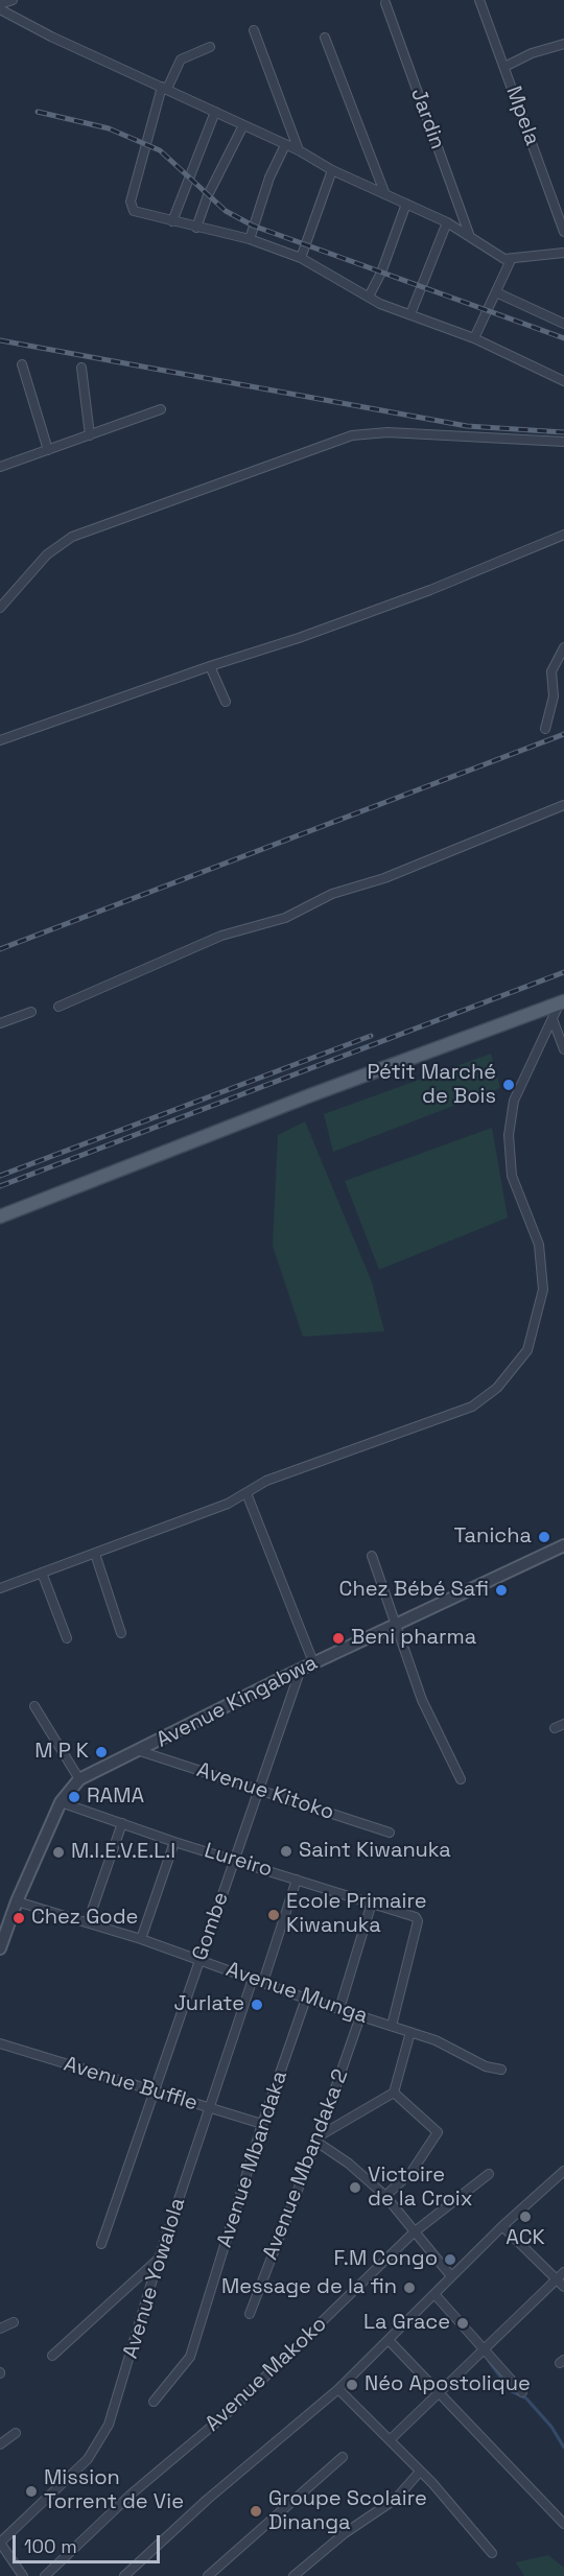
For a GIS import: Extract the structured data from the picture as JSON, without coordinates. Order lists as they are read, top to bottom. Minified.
{"streets":{"street":["Mpela","Jardin","Avenue Kingabwa","Avenue Kitoko","Lureiro","Gombe","Avenue Munga","Avenue Buffle","Avenue Mbandaka","Avenue Mbandaka 2","Avenue Yowalola","Avenue Makoko"]},"crossings":[["Avenue Kingabwa","Avenue Kitoko"],["Avenue Kingabwa","Lureiro"],["Avenue Kingabwa","Gombe"],["Avenue Kingabwa","Avenue Munga"],["Avenue Kitoko","Gombe"],["Lureiro","Gombe"],["Lureiro","Avenue Munga"],["Gombe","Avenue Munga"],["Gombe","Avenue Buffle"],["Avenue Munga","Avenue Mbandaka"],["Avenue Munga","Avenue Mbandaka 2"],["Avenue Munga","Avenue Yowalola"],["Avenue Buffle","Avenue Mbandaka"],["Avenue Buffle","Avenue Yowalola"]],"places":["Pétit Marché de Bois","Tanicha","Chez Bébé Safi","Beni pharma","M P K","RAMA","Saint Kiwanuka","M.I.E.V.E.L.I","Ecole Primaire Kiwanuka","Chez Gode","Jurlate","Victoire de la Croix","ACK","F.M Congo","Message de la fin","La Grace","Néo Apostolique","Mission Torrent de Vie","Groupe Scolaire Dinanga"],"scale_bar":"100 m"}
